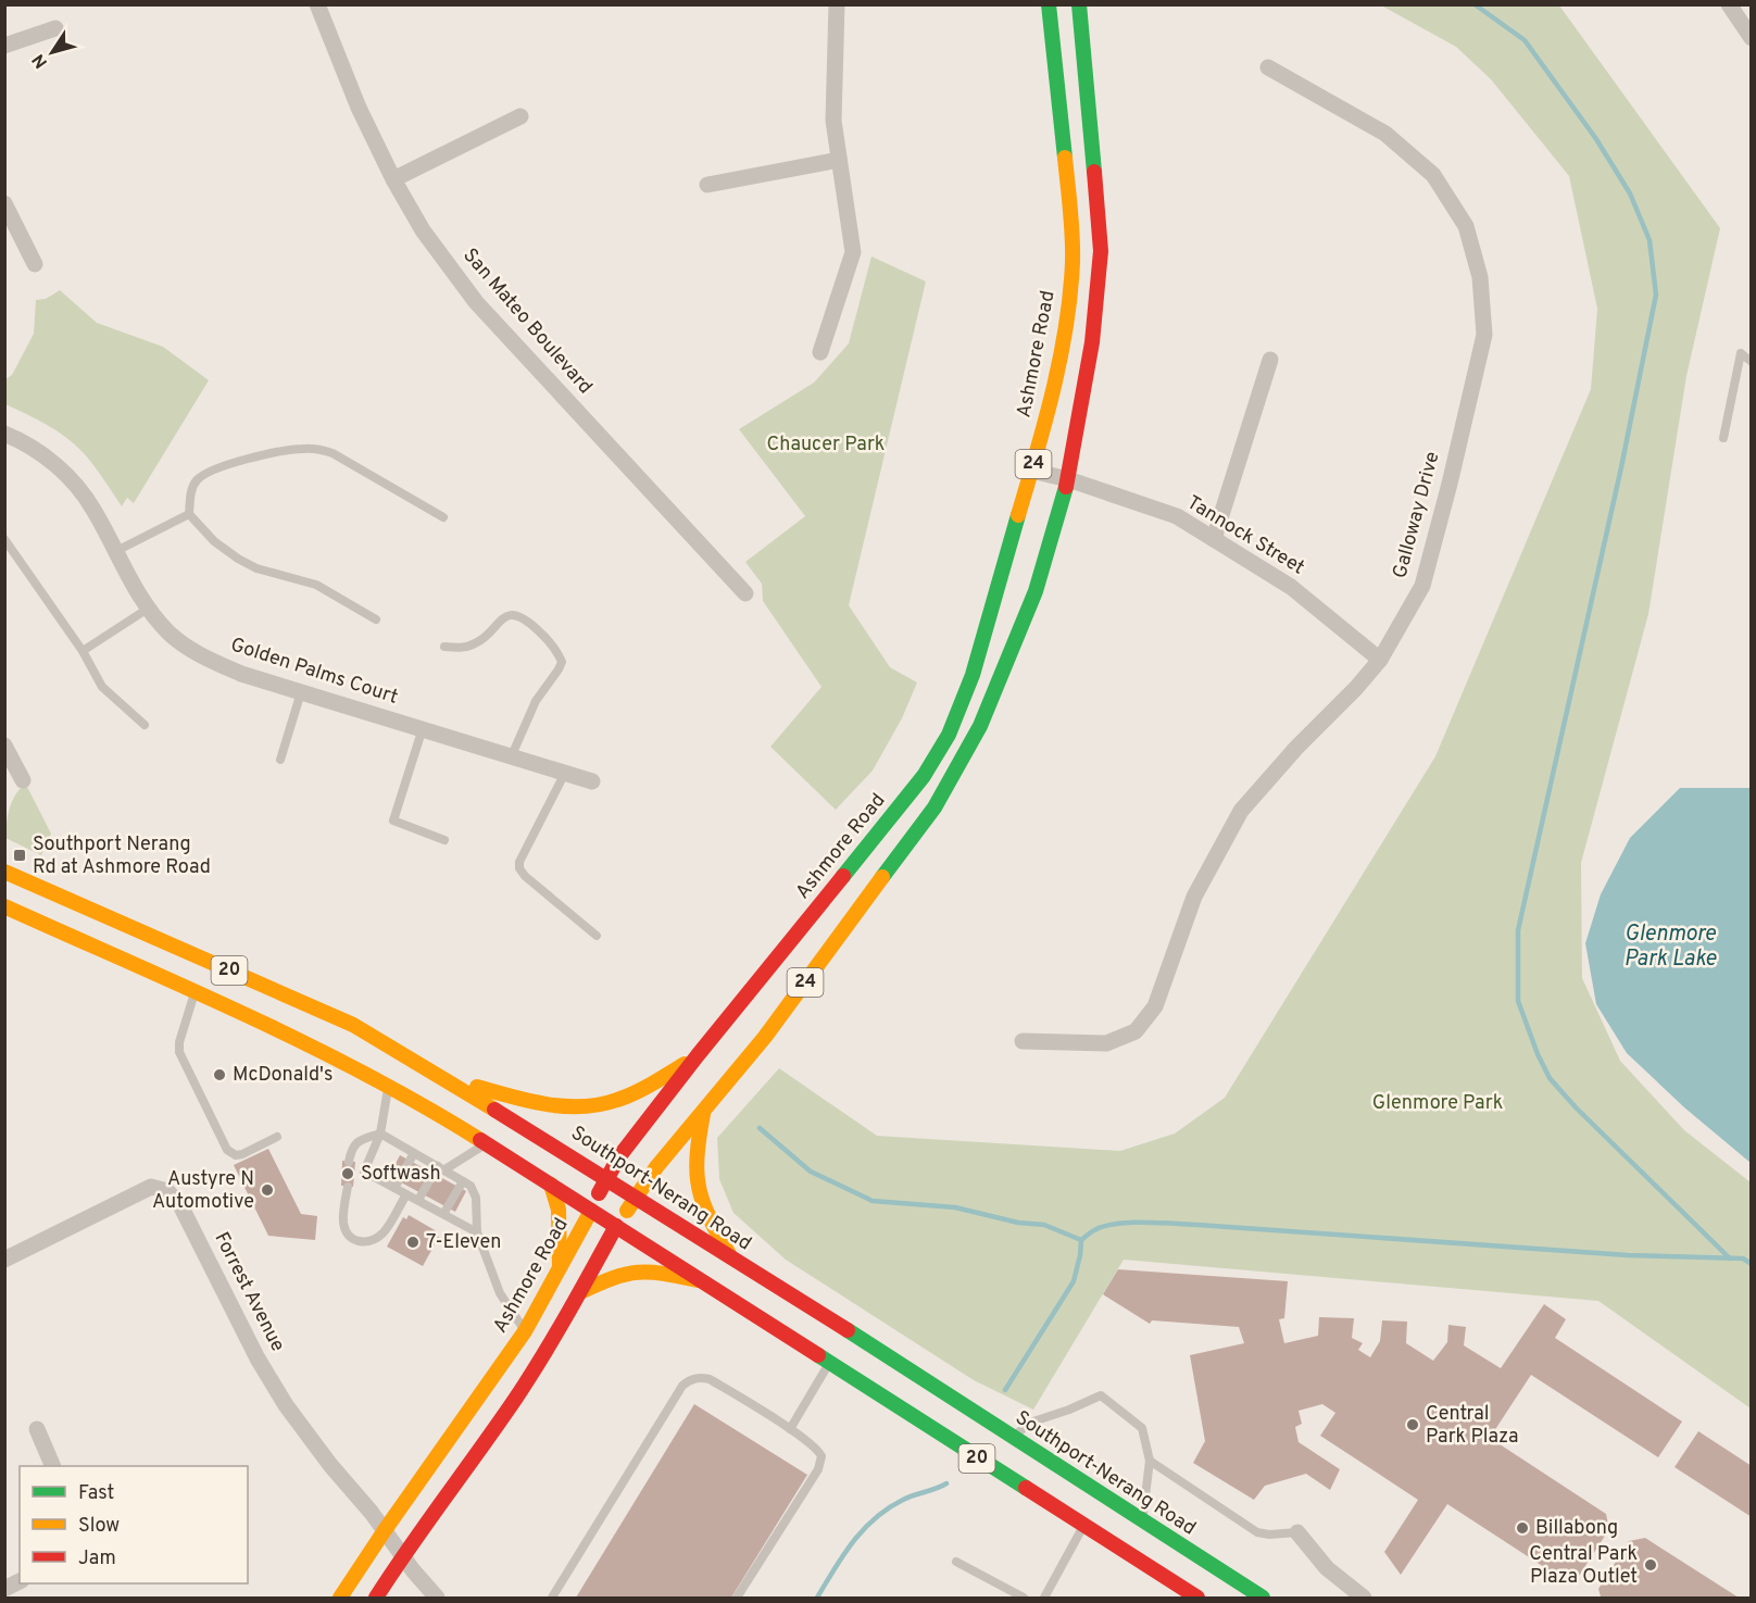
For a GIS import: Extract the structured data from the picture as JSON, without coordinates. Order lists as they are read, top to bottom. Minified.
{"streets":{"main road":["Ashmore Road","24","20","Southport-Nerang Road"],"street":["San Mateo Boulevard","Galloway Drive","Tannock Street","Golden Palms Court","Forrest Avenue"]},"crossings":[["Ashmore Road","Tannock Street"],["Ashmore Road","20"],["Ashmore Road","Southport-Nerang Road"],["Ashmore Road","Forrest Avenue"],["24","Tannock Street"],["24","20"],["24","Southport-Nerang Road"],["Galloway Drive","Tannock Street"]],"water":["Glenmore Park Lake"],"parks":["Chaucer Park","Glenmore Park"],"places":{"transit":["Southport Nerang Rd at Ashmore Road"],"other":["McDonald's","Softwash","Austyre N Automotive","7-Eleven","Central Park Plaza","Billabong","Central Park Plaza Outlet"]},"legend":["Fast","Slow","Jam"],"north":"bottom left"}
